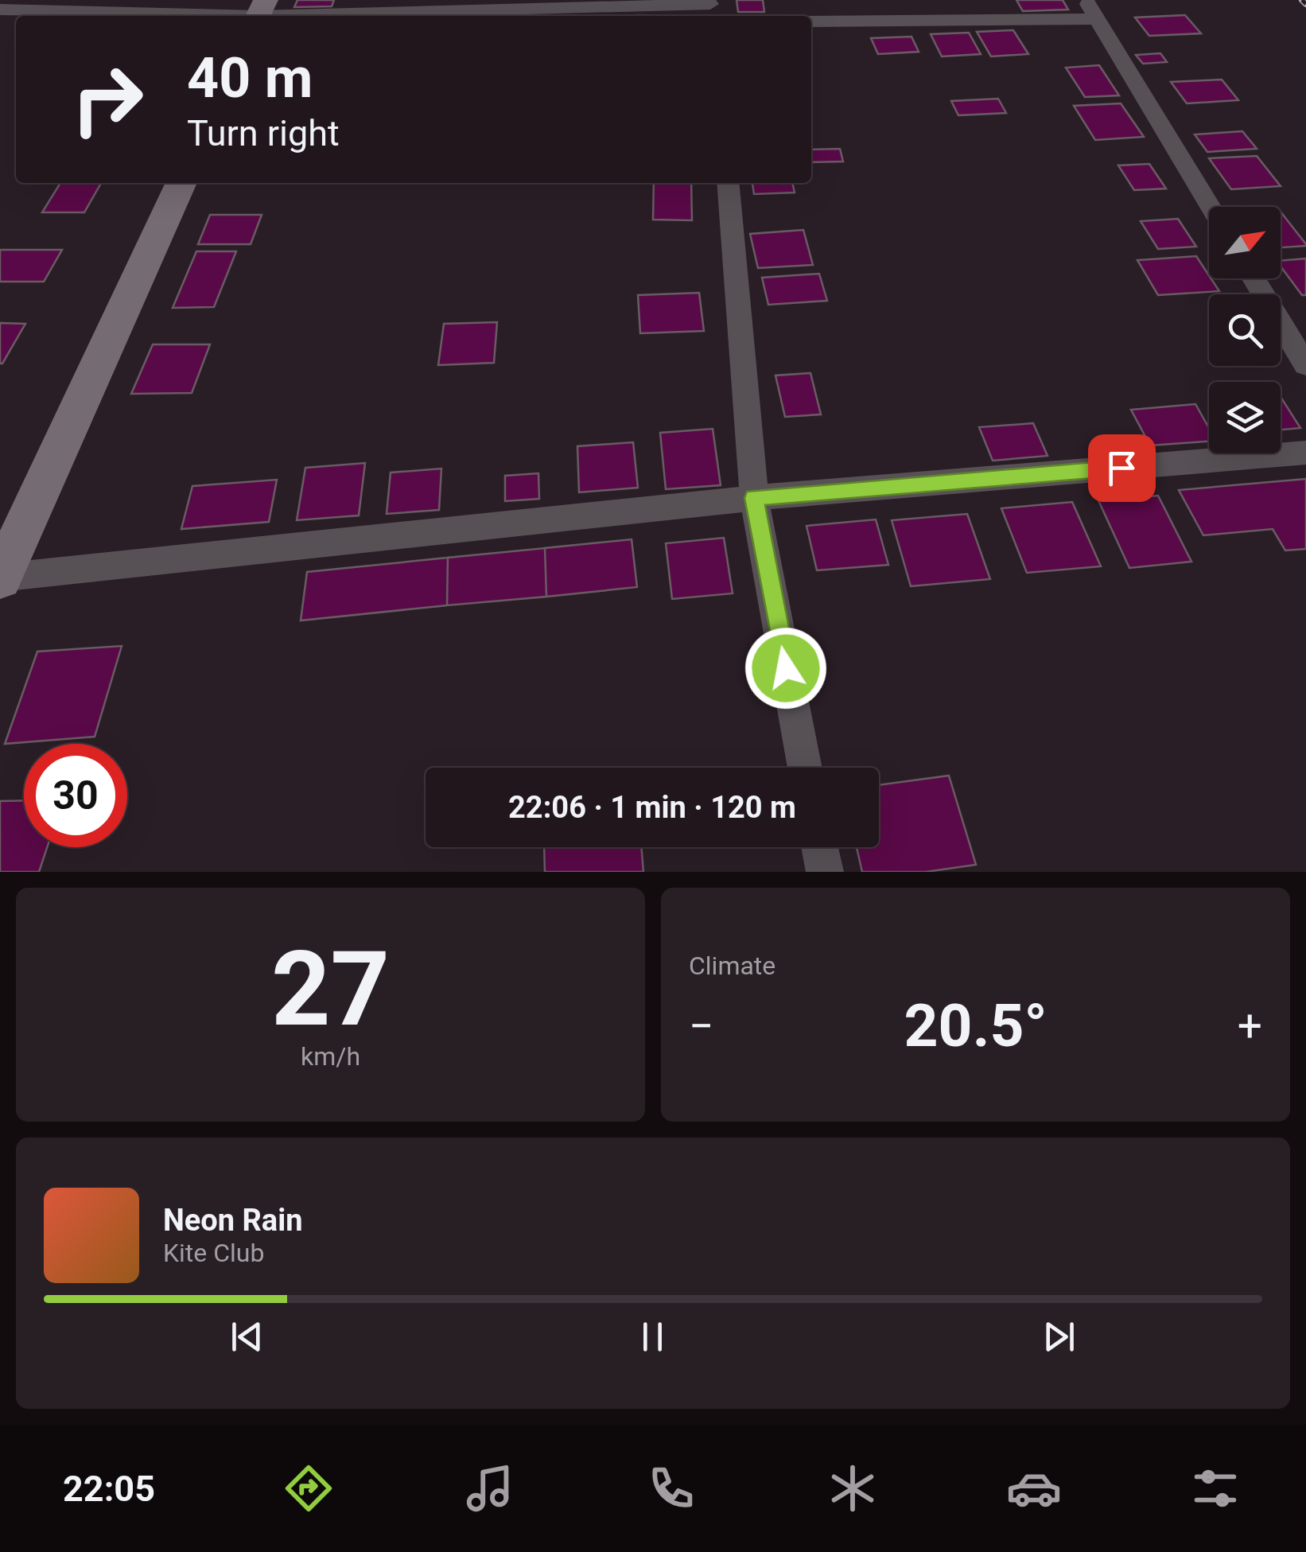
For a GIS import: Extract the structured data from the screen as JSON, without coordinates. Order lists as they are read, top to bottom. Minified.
{"north":"top right","page":{"turn":["40 m","Turn right"],"limit":"30","trip":"22:06 · 1 min · 120 m","tile":[["27","km/h"],"Climate"],"heat":["−","20.5°","+"],"song":["Neon Rain","Kite Club"],"tabs":"22:05"}}
